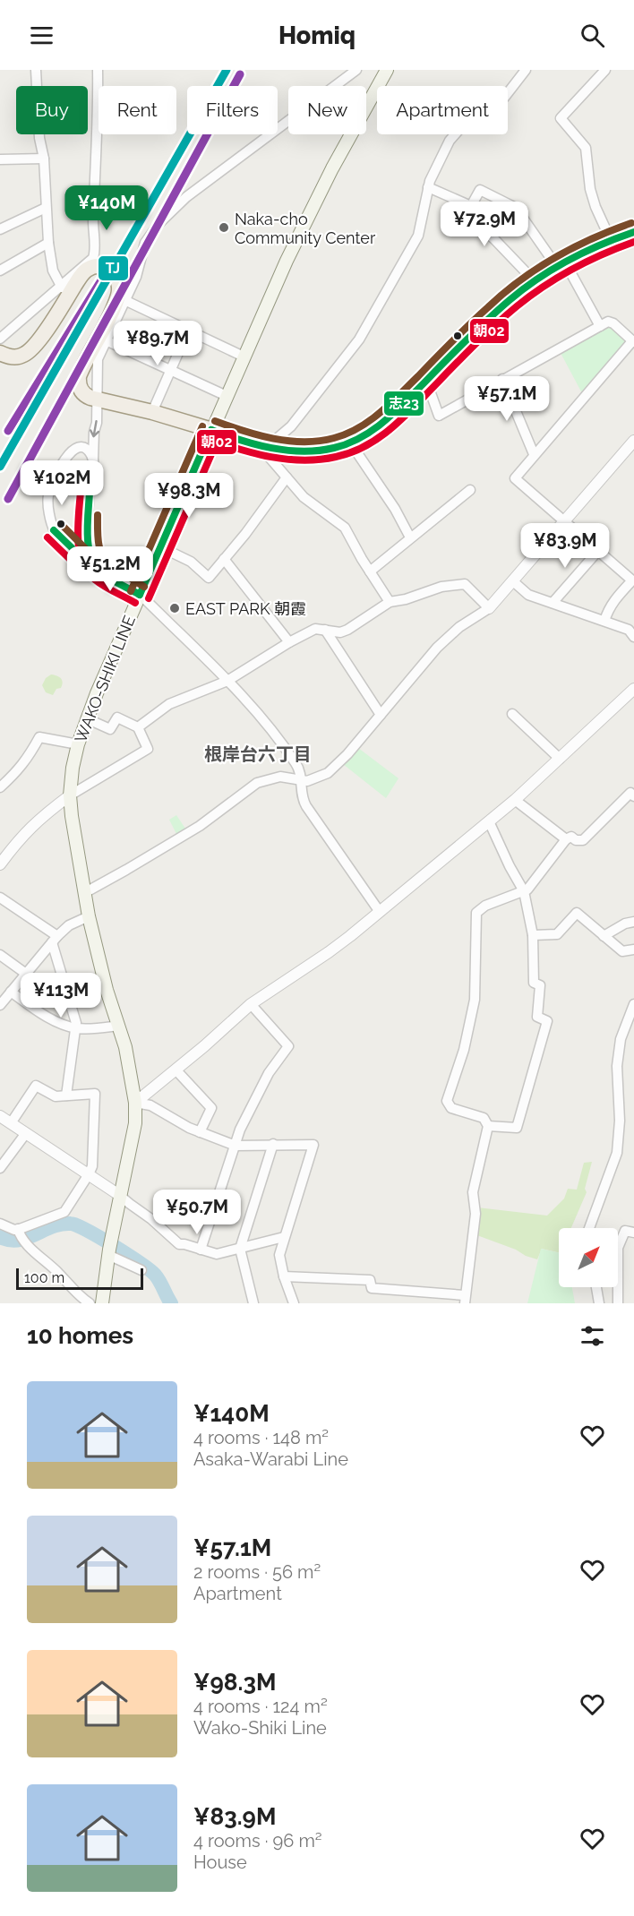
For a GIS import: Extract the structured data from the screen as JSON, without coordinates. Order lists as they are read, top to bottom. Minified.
{"streets":{"main road":["WAKO-SHIKI LINE"]},"districts":["根岸台六丁目"],"places":["Naka-cho Community Center","EAST PARK 朝霞"],"lines":["transit line TJ","transit line 志23","transit line 朝02"],"scale_bar":"100 m","north":"top right","page":{"header":"Homiq","chip":["Buy","Rent","Filters","New","Apartment"],"price":["¥140M","¥72.9M","¥89.7M","¥57.1M","¥102M","¥98.3M","¥83.9M","¥51.2M","¥113M","¥50.7M"],"scale":"100 m","heading":"10 homes","list":[{"name":"¥140M","note":"4 rooms · 148 m² · Asaka-Warabi Line"},{"name":"¥57.1M","note":"2 rooms · 56 m² · Apartment"},{"name":"¥98.3M","note":"4 rooms · 124 m² · Wako-Shiki Line"},{"name":"¥83.9M","note":"4 rooms · 96 m² · House"}]}}
